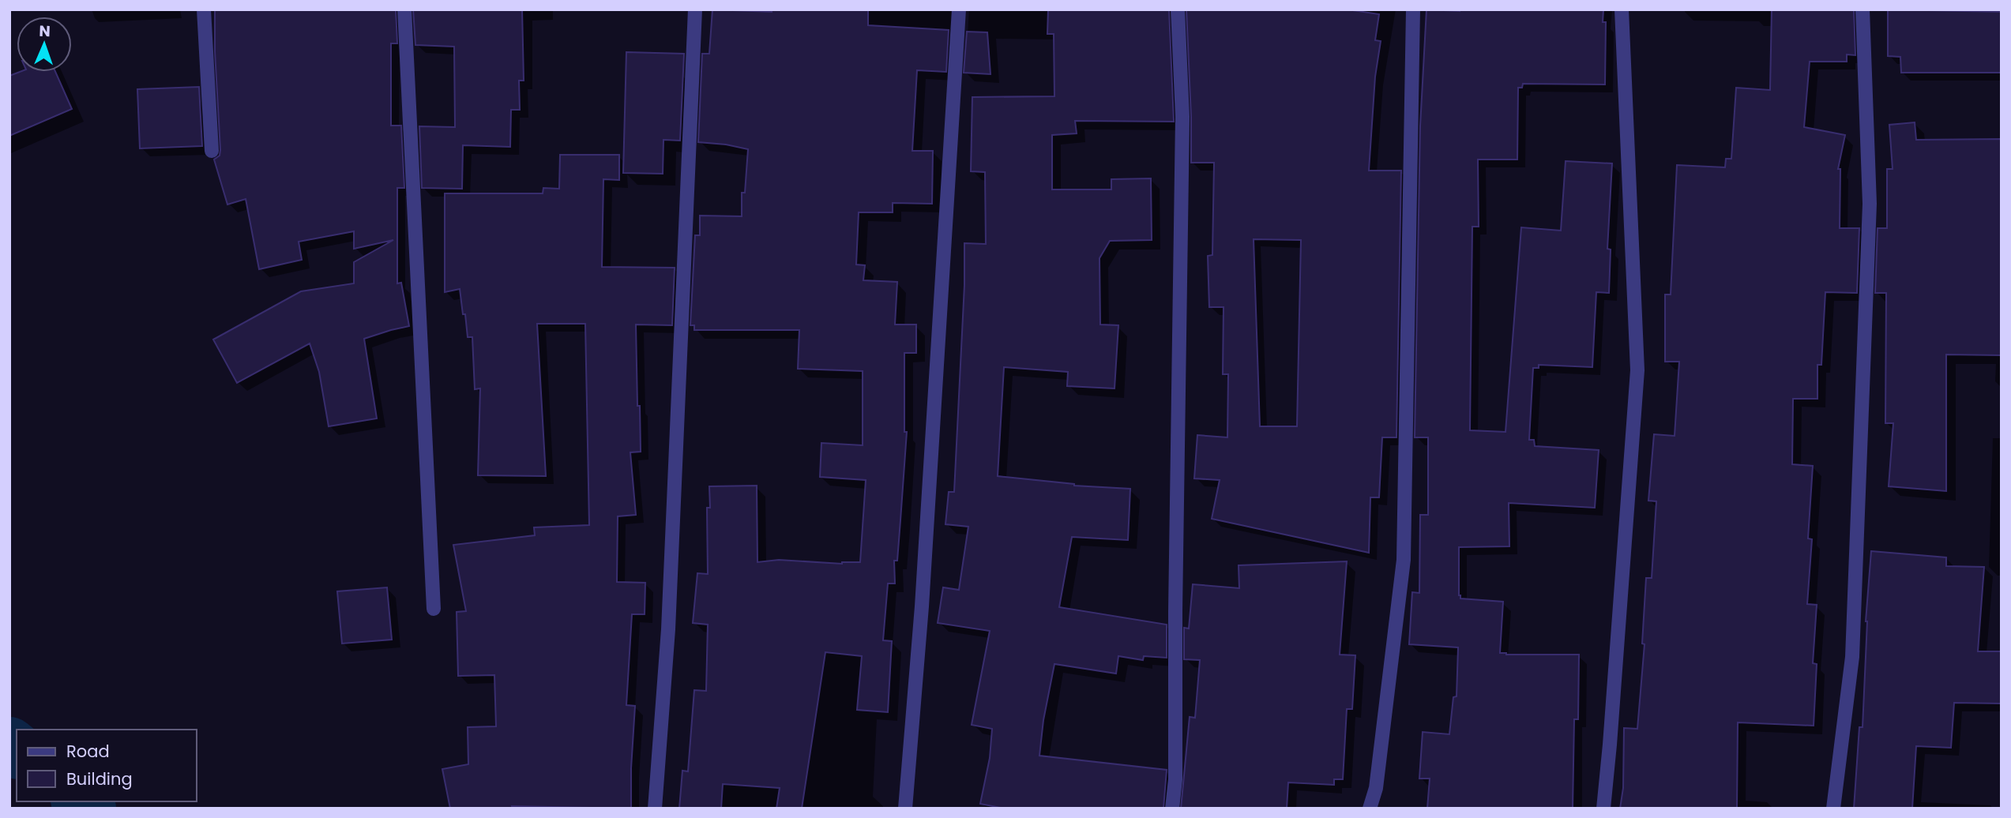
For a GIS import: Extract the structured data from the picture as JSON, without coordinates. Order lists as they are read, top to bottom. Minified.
{"legend":["Road","Building"],"north":"top"}
